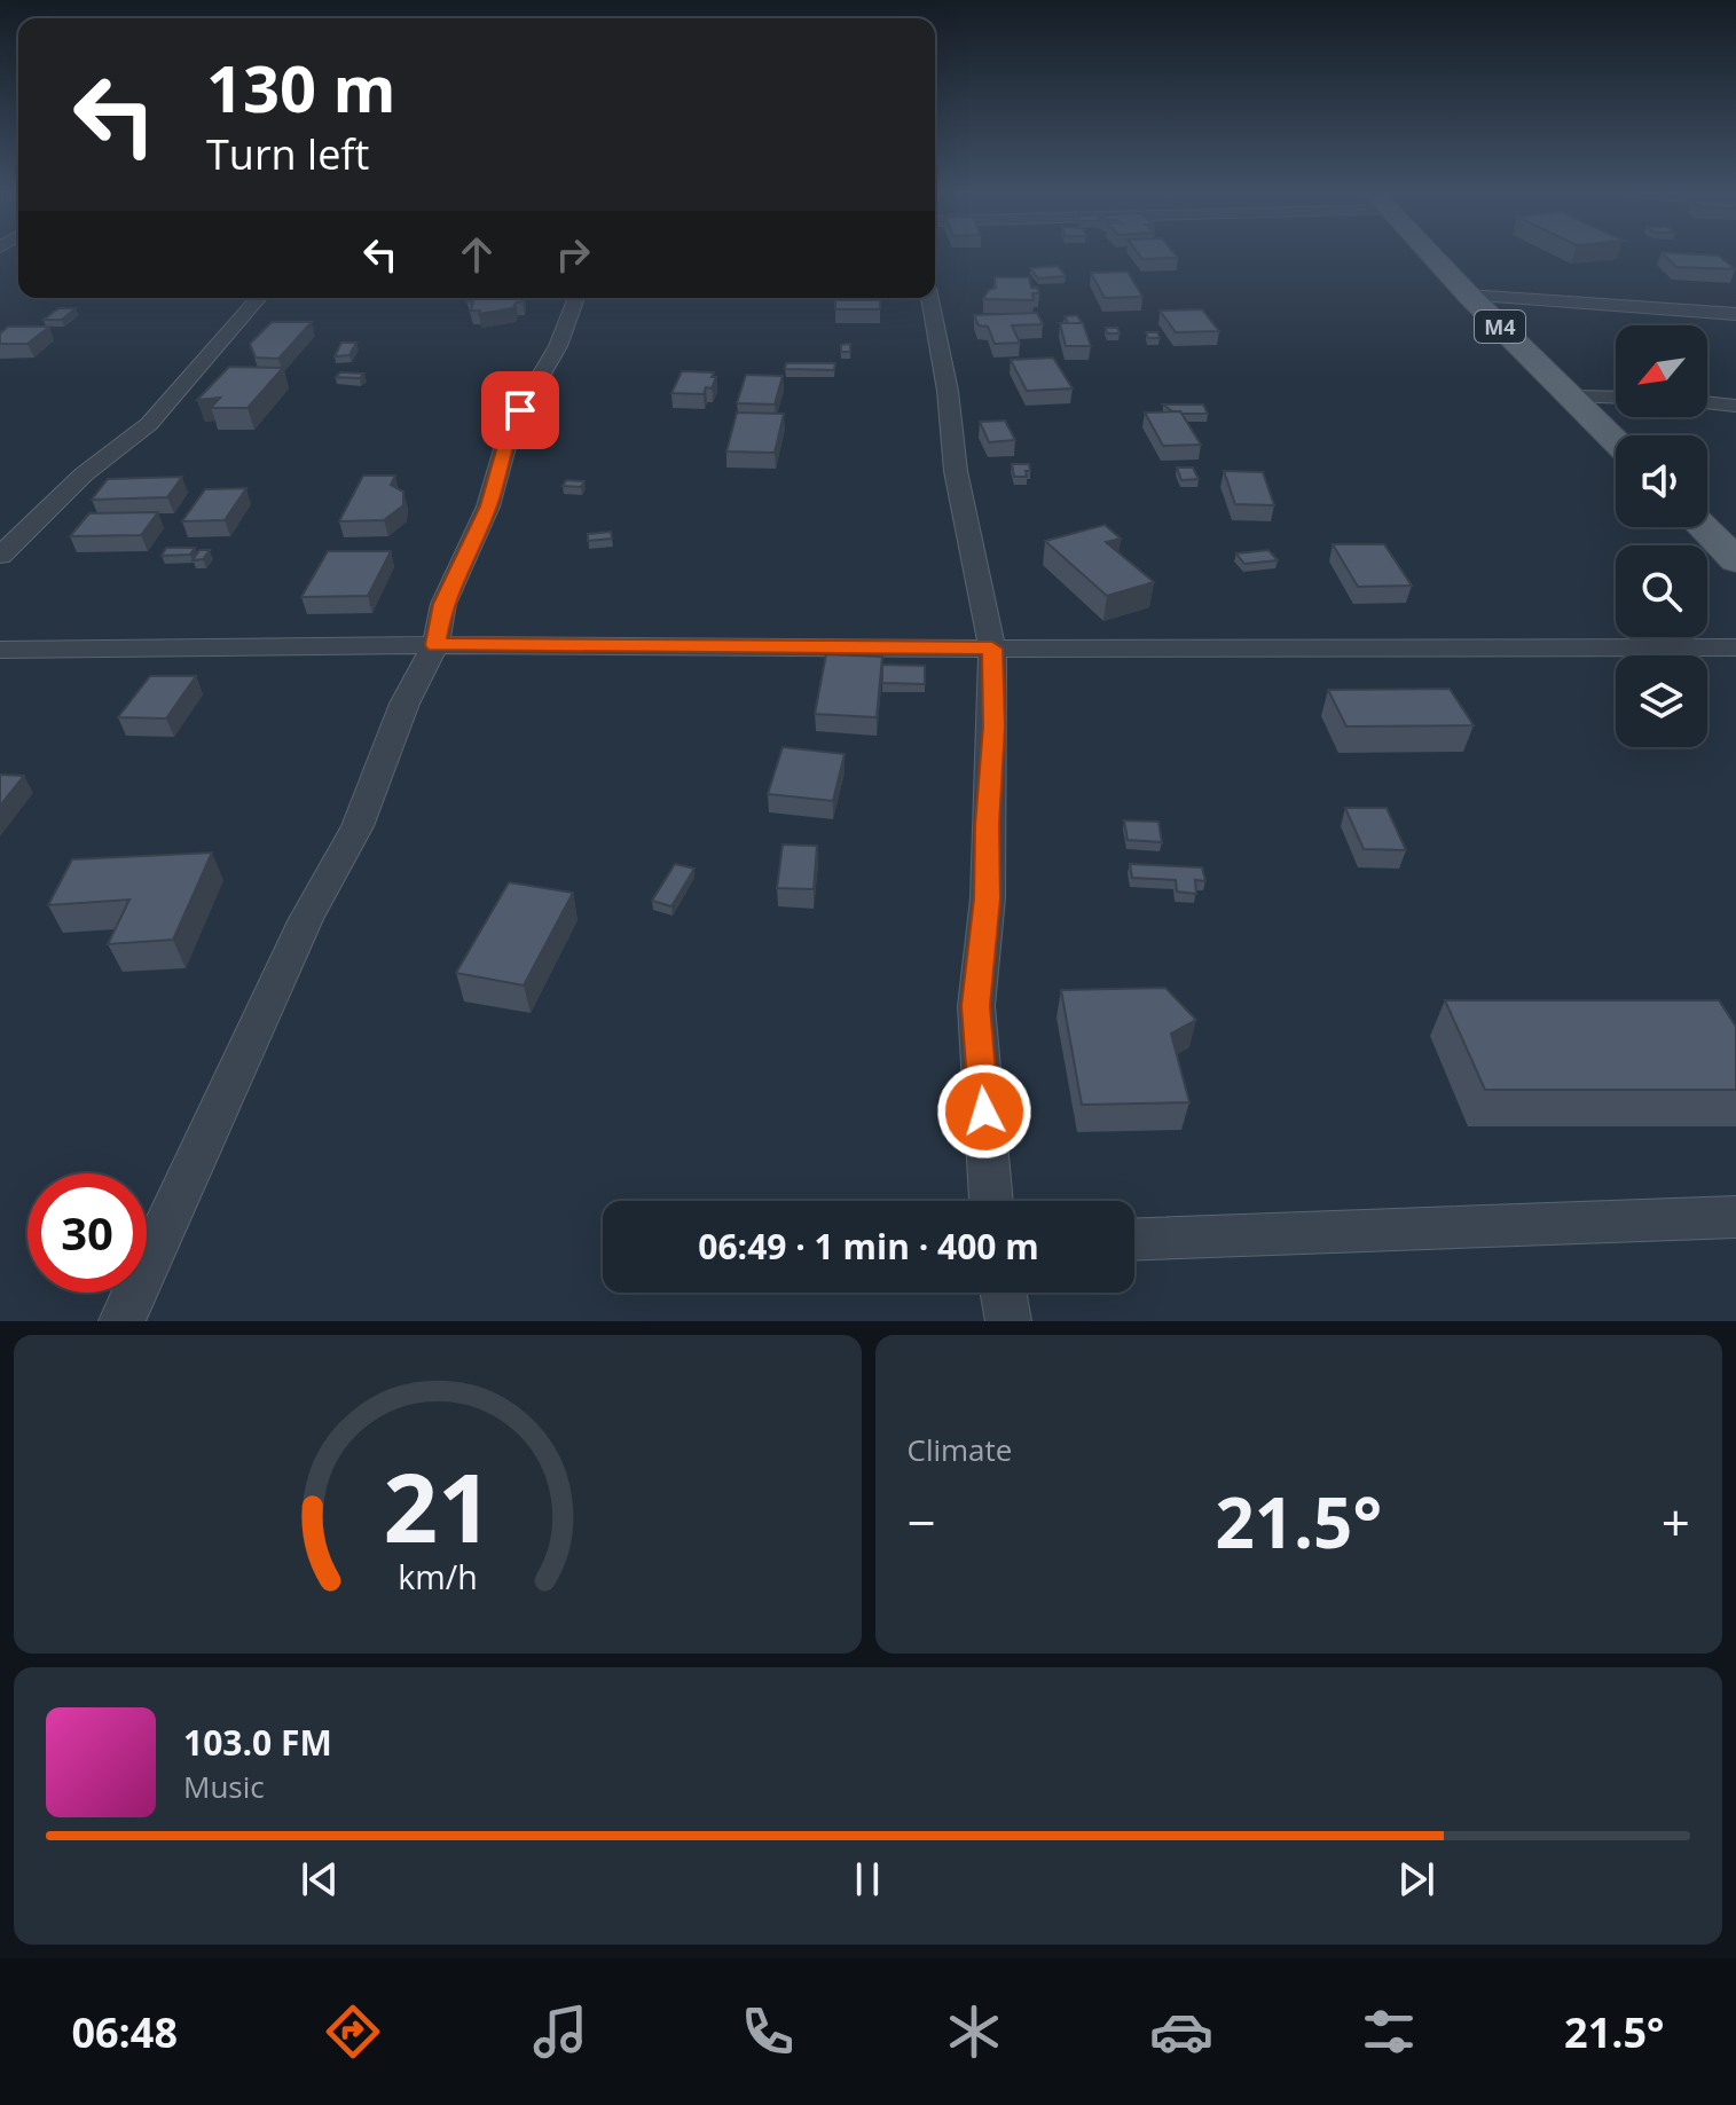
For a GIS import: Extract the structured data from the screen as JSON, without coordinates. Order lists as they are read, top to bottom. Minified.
{"streets":{"main road":["M4"]},"north":"bottom left","page":{"turn":["130 m","Turn left"],"limit":"30","trip":"06:49 · 1 min · 400 m","tile":"Climate","heat":["−","21.5°","+"],"song":["103.0 FM","Music"],"tabs":["06:48","21.5°"],"gauge":["21","km/h"]}}
